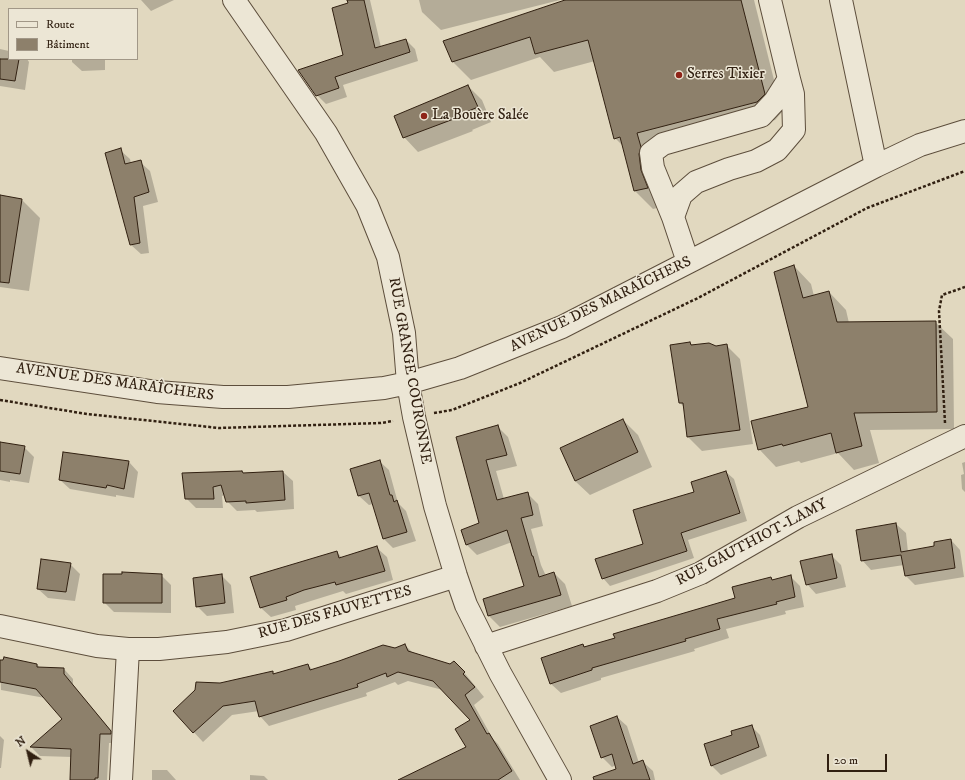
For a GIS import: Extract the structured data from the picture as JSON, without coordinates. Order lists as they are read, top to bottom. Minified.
{"streets":{"street":["AVENUE DES MARAÎCHERS","RUE GRANGE COURONNE","RUE GAUTHIOT-LAMY","RUE DES FAUVETTES"]},"crossings":[["AVENUE DES MARAÎCHERS","RUE GRANGE COURONNE"],["RUE GRANGE COURONNE","RUE GAUTHIOT-LAMY"],["RUE GRANGE COURONNE","RUE DES FAUVETTES"]],"places":["Serres Tixier","La Bouère Salée"],"legend":["Route","Bâtiment"],"scale_bar":"20 m","north":"top left"}
